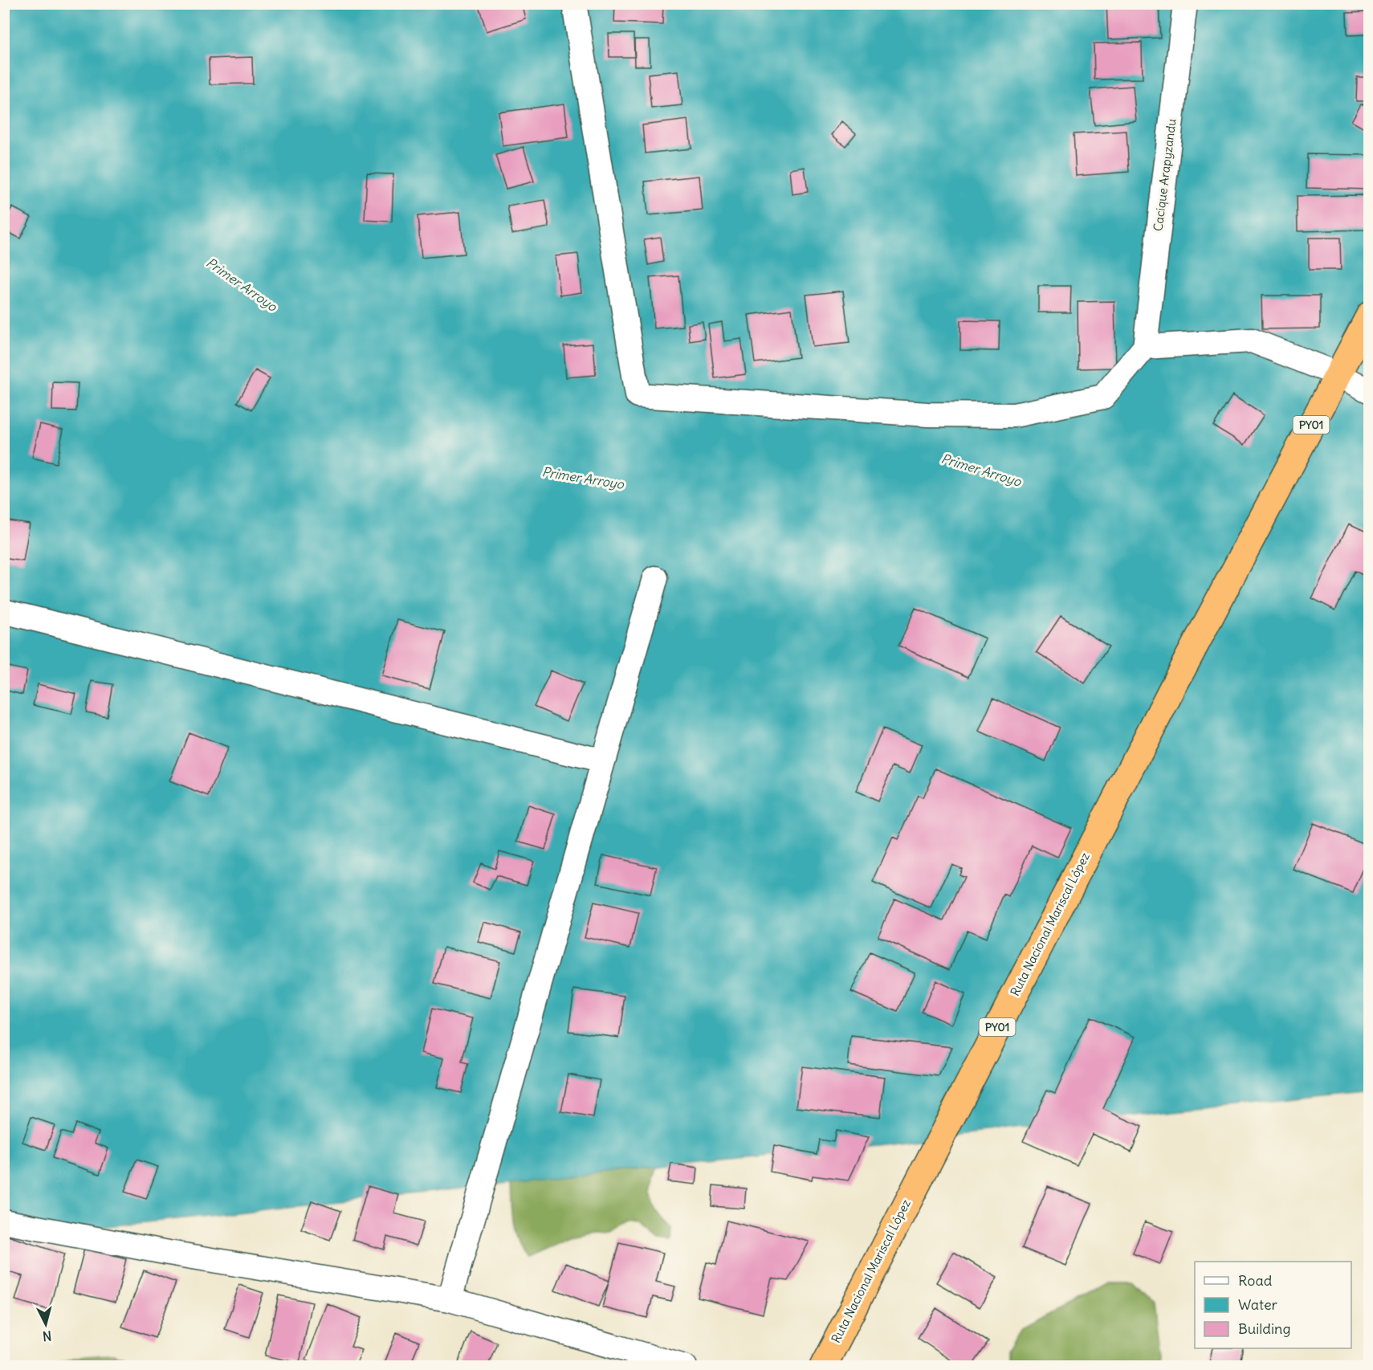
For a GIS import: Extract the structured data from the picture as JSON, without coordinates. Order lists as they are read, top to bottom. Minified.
{"streets":{"highway":["PY01","Ruta Nacional Mariscal López"],"street":["Cacique Arapyzandu"]},"crossings":[["PY01","Ruta Nacional Mariscal López"]],"water":["Primer Arroyo"],"legend":["Road","Water","Building"],"north":"bottom"}
